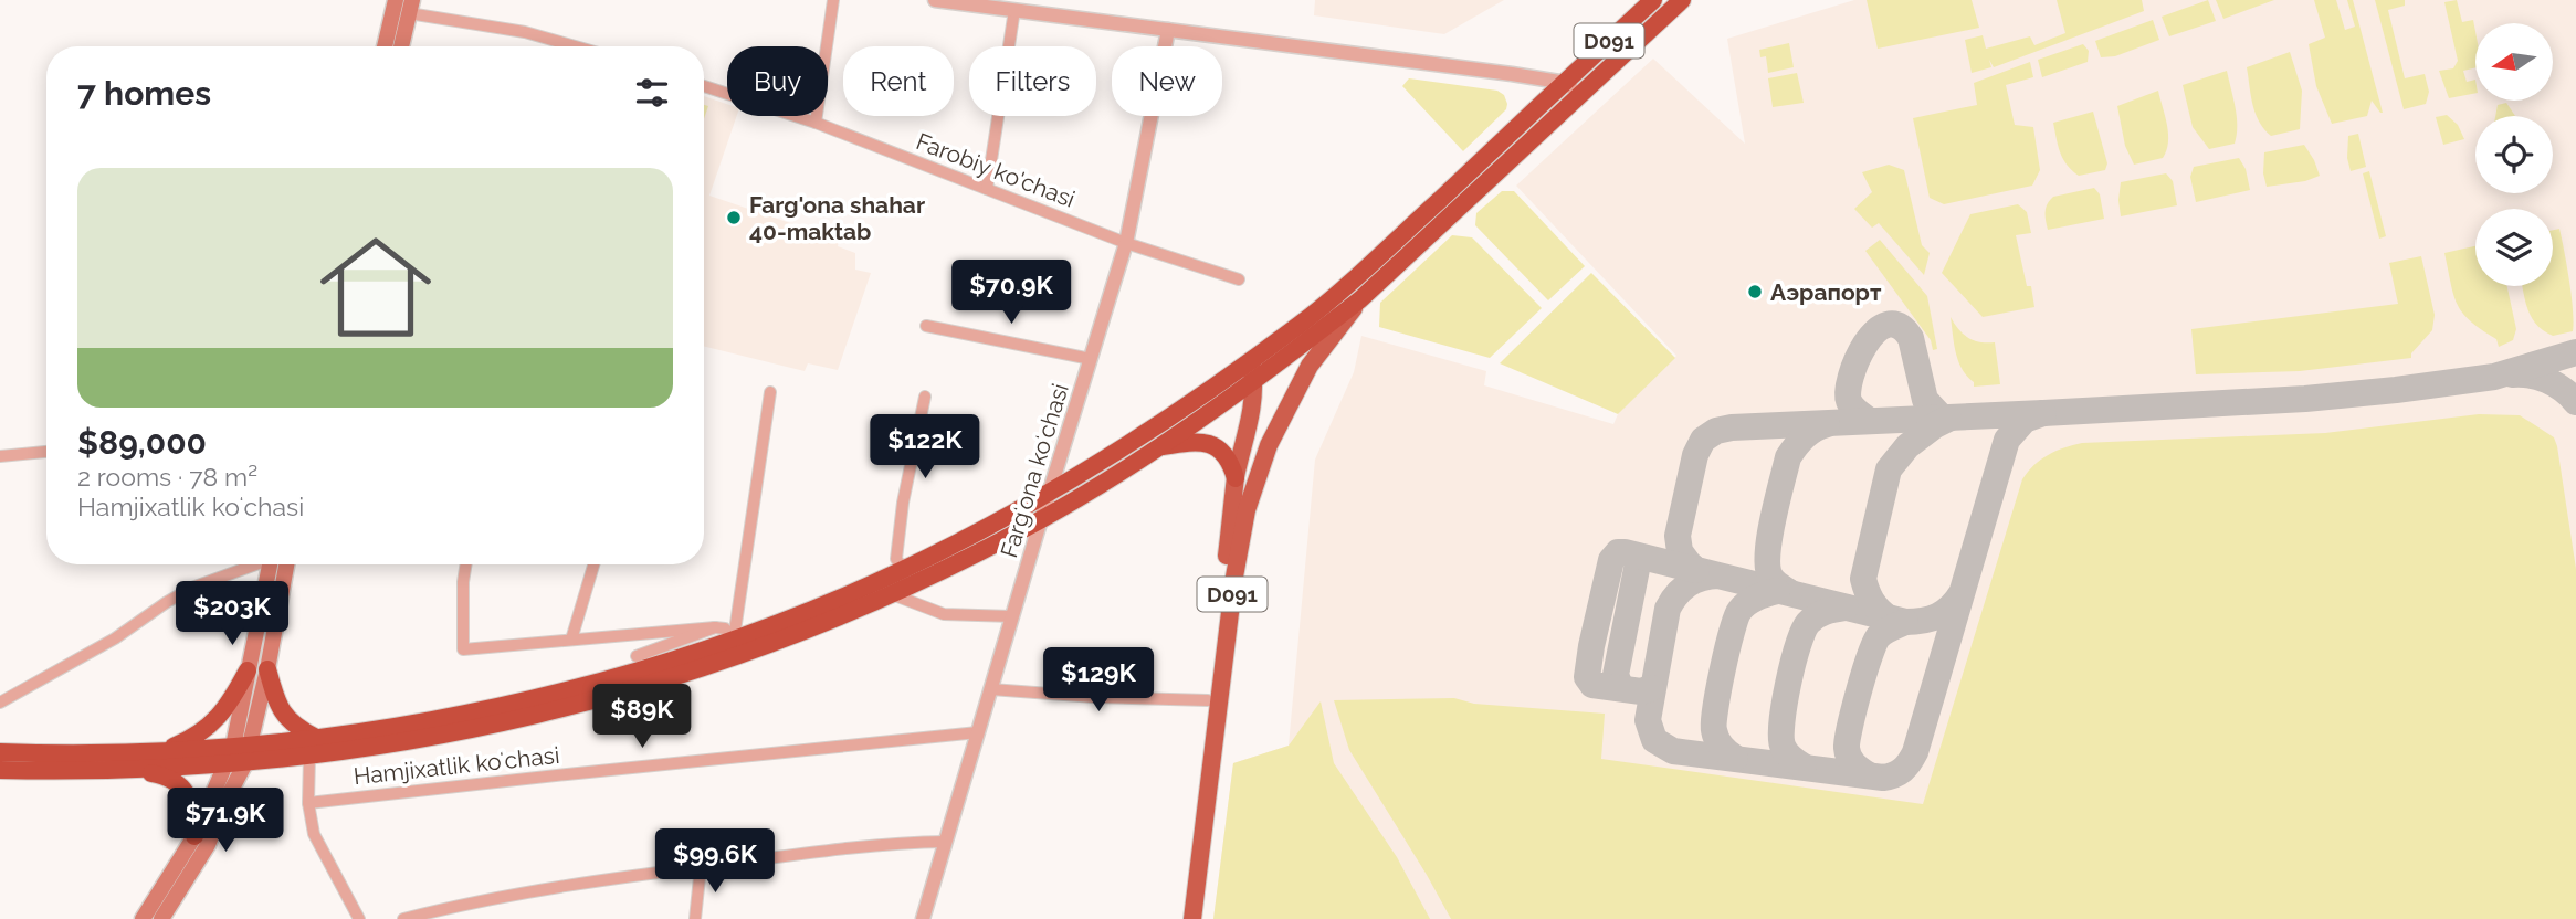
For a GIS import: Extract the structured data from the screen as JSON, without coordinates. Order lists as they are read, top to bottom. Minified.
{"streets":{"highway":["D091"],"street":["Farobiy ko'chasi","Fargʻona koʻchasi","Hamjixatlik koʻchasi"]},"crossings":[["Farobiy ko'chasi","Fargʻona koʻchasi"],["Fargʻona koʻchasi","Hamjixatlik koʻchasi"]],"places":["Farg'ona shahar 40-maktab","Аэрапорт"],"north":"left","page":{"chip":["Buy","Rent","Filters","New"],"heading":"7 homes","list":[{"name":"$89,000","note":"2 rooms · 78 m² · Hamjixatlik koʻchasi"}],"price":["$70.9K","$122K","$203K","$129K","$89K","$71.9K","$99.6K"]}}
